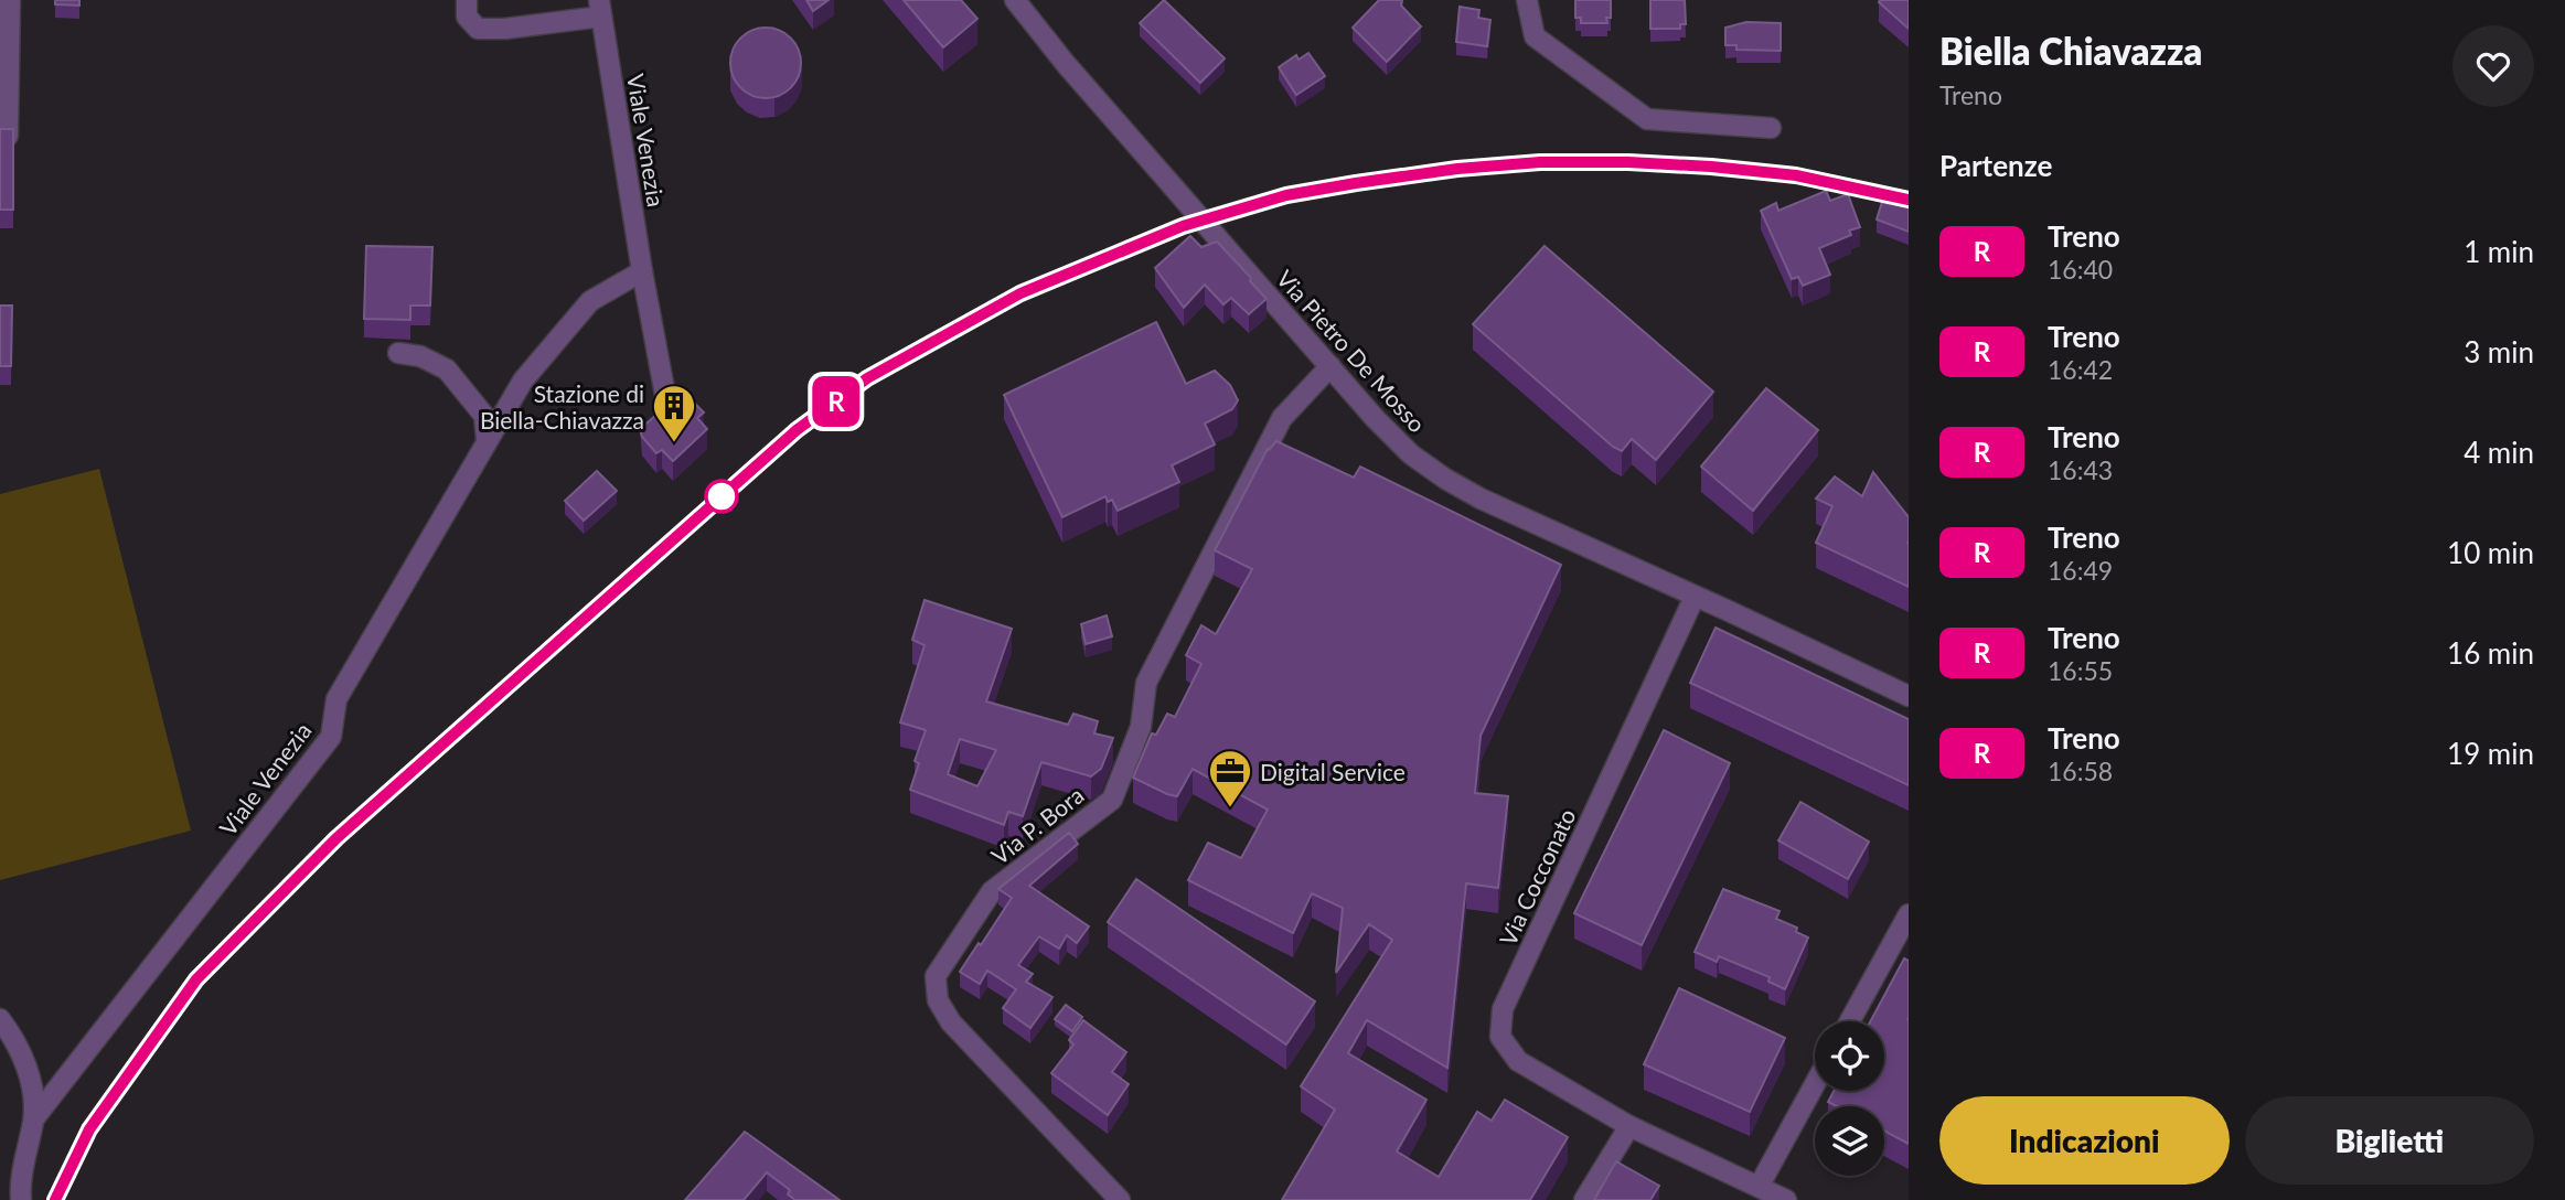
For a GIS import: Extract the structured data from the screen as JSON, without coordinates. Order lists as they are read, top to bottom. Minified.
{"streets":{"street":["Viale Venezia","Via Pietro De Mosso","Via P. Bora","Via Cocconato"]},"crossings":[["Via Pietro De Mosso","Via P. Bora"],["Via Pietro De Mosso","Via Cocconato"]],"places":{"building":["Stazione di Biella-Chiavazza"],"office":["Digital Service"]},"page":{"on_map":"R","heading":[["Biella Chiavazza","Treno"],"Partenze"],"list":[{"mark":"R","name":"Treno","note":"16:40","value":"1 min"},{"mark":"R","name":"Treno","note":"16:42","value":"3 min"},{"mark":"R","name":"Treno","note":"16:43","value":"4 min"},{"mark":"R","name":"Treno","note":"16:49","value":"10 min"},{"mark":"R","name":"Treno","note":"16:55","value":"16 min"},{"mark":"R","name":"Treno","note":"16:58","value":"19 min"}],"buttons":["Indicazioni","Biglietti"]}}
